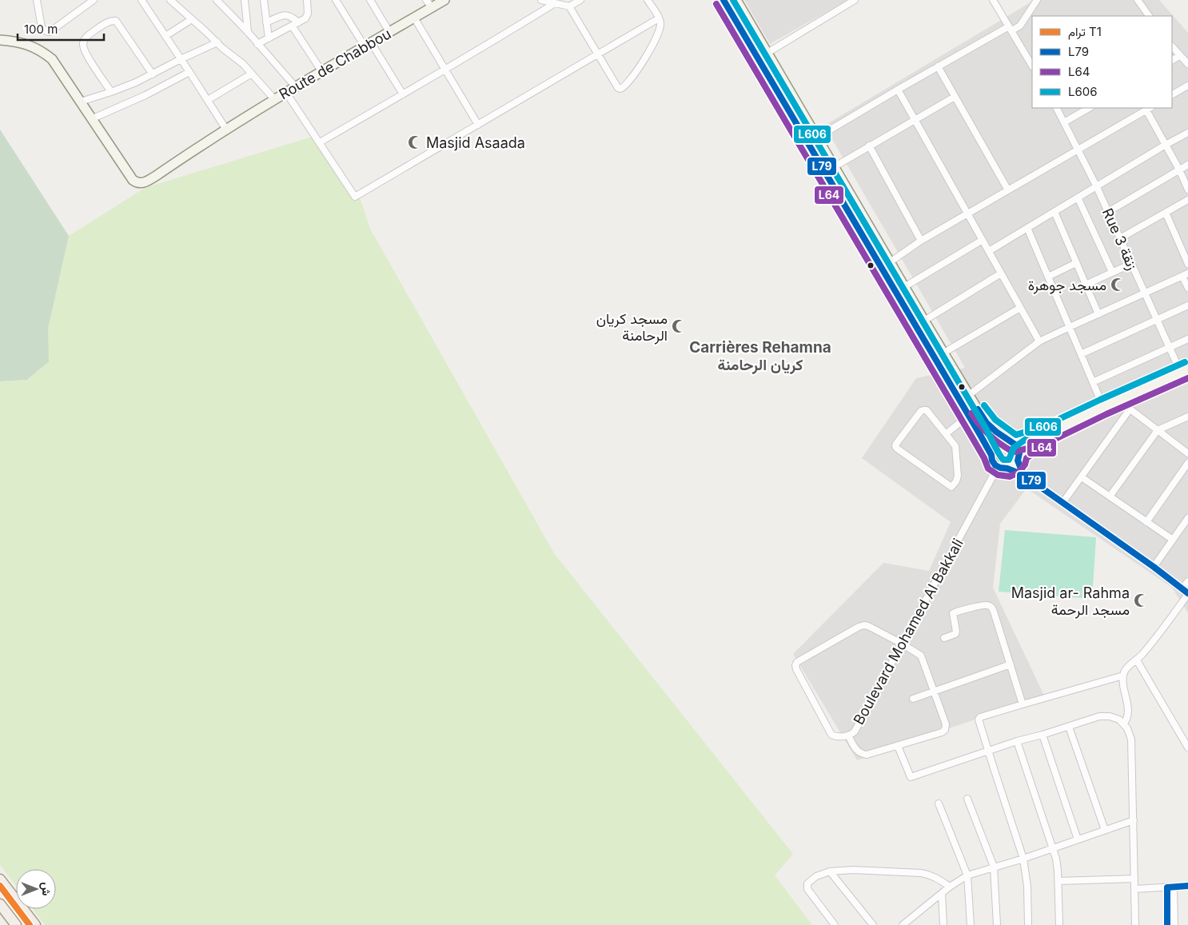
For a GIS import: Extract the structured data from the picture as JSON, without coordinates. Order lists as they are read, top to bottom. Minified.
{"streets":{"street":["Route de Chabbou","Rue 3 زنقة","Boulevard Mohamed Al Bakkali"]},"districts":["Carrières Rehamna كريان الرحامنة"],"places":{"mosque":["Masjid Asaada","مسجد جوهرة","مسجد كريان الرحامنة","Masjid ar- Rahma مسجد الرحمة"]},"lines":["transit line L79","transit line L606","transit line L64","tram line T1"],"legend":["ترام T1","L79","L64","L606"],"scale_bar":"100 m","north":"right"}
